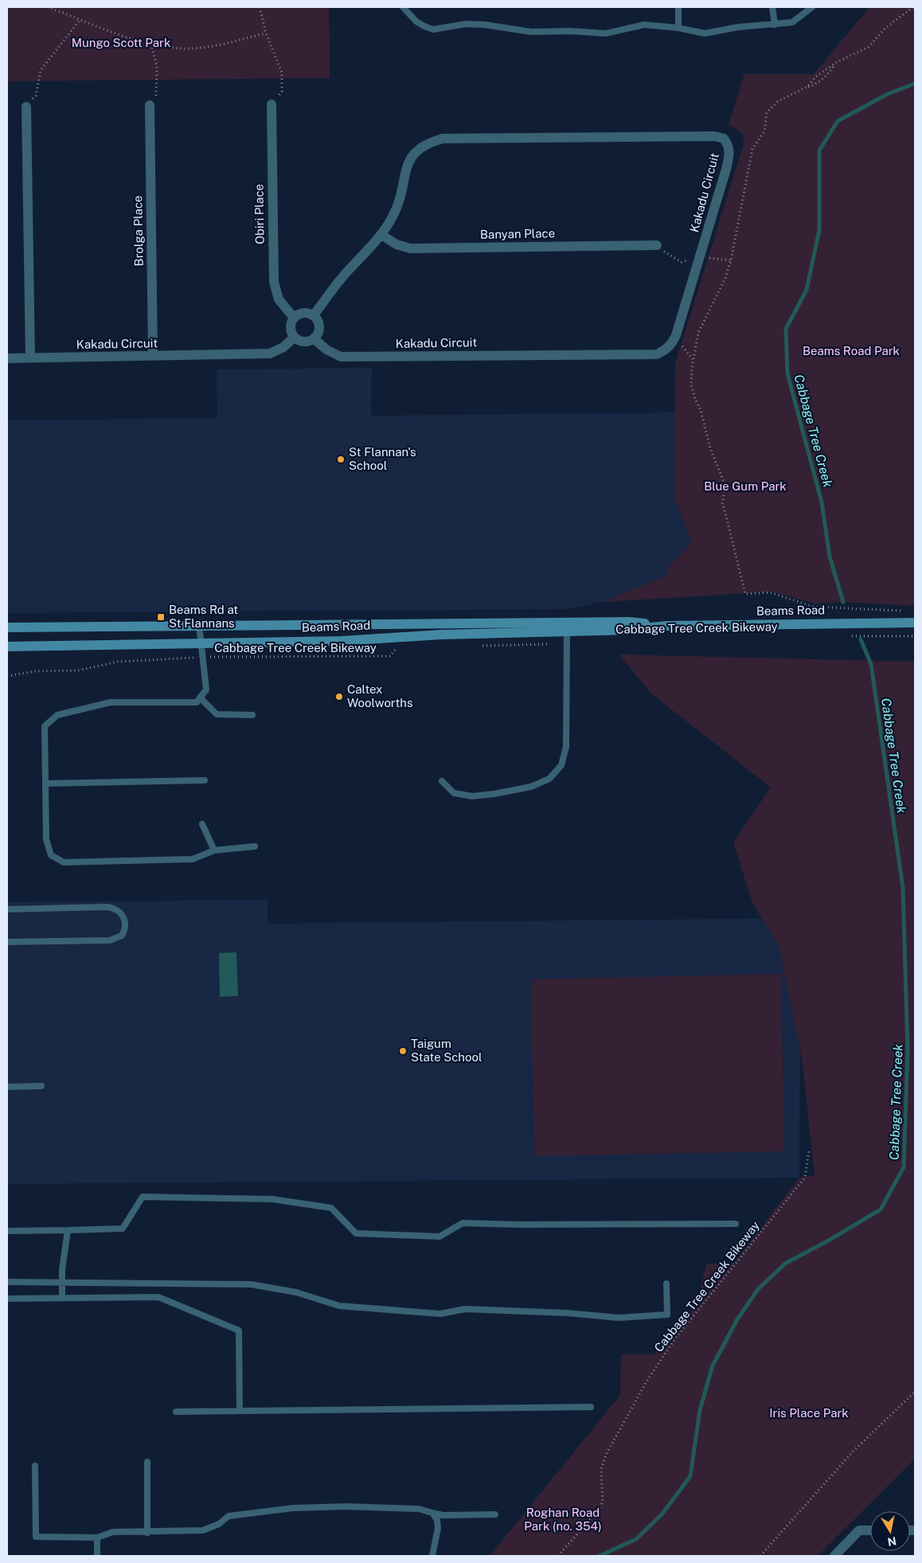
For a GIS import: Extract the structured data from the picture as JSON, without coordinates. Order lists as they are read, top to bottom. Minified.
{"streets":{"main road":["Beams Road"],"street":["Kakadu Circuit","Obiri Place","Brolga Place","Banyan Place"],"path":["Cabbage Tree Creek Bikeway"]},"crossings":[["Kakadu Circuit","Obiri Place"],["Kakadu Circuit","Brolga Place"],["Kakadu Circuit","Banyan Place"]],"water":["Cabbage Tree Creek"],"parks":["Mungo Scott Park","Beams Road Park","Blue Gum Park","Iris Place Park","Roghan Road Park (no. 354)"],"places":{"other":["St Flannan's School","Caltex Woolworths","Taigum State School"],"transit":["Beams Rd at St Flannans"]},"north":"bottom"}
